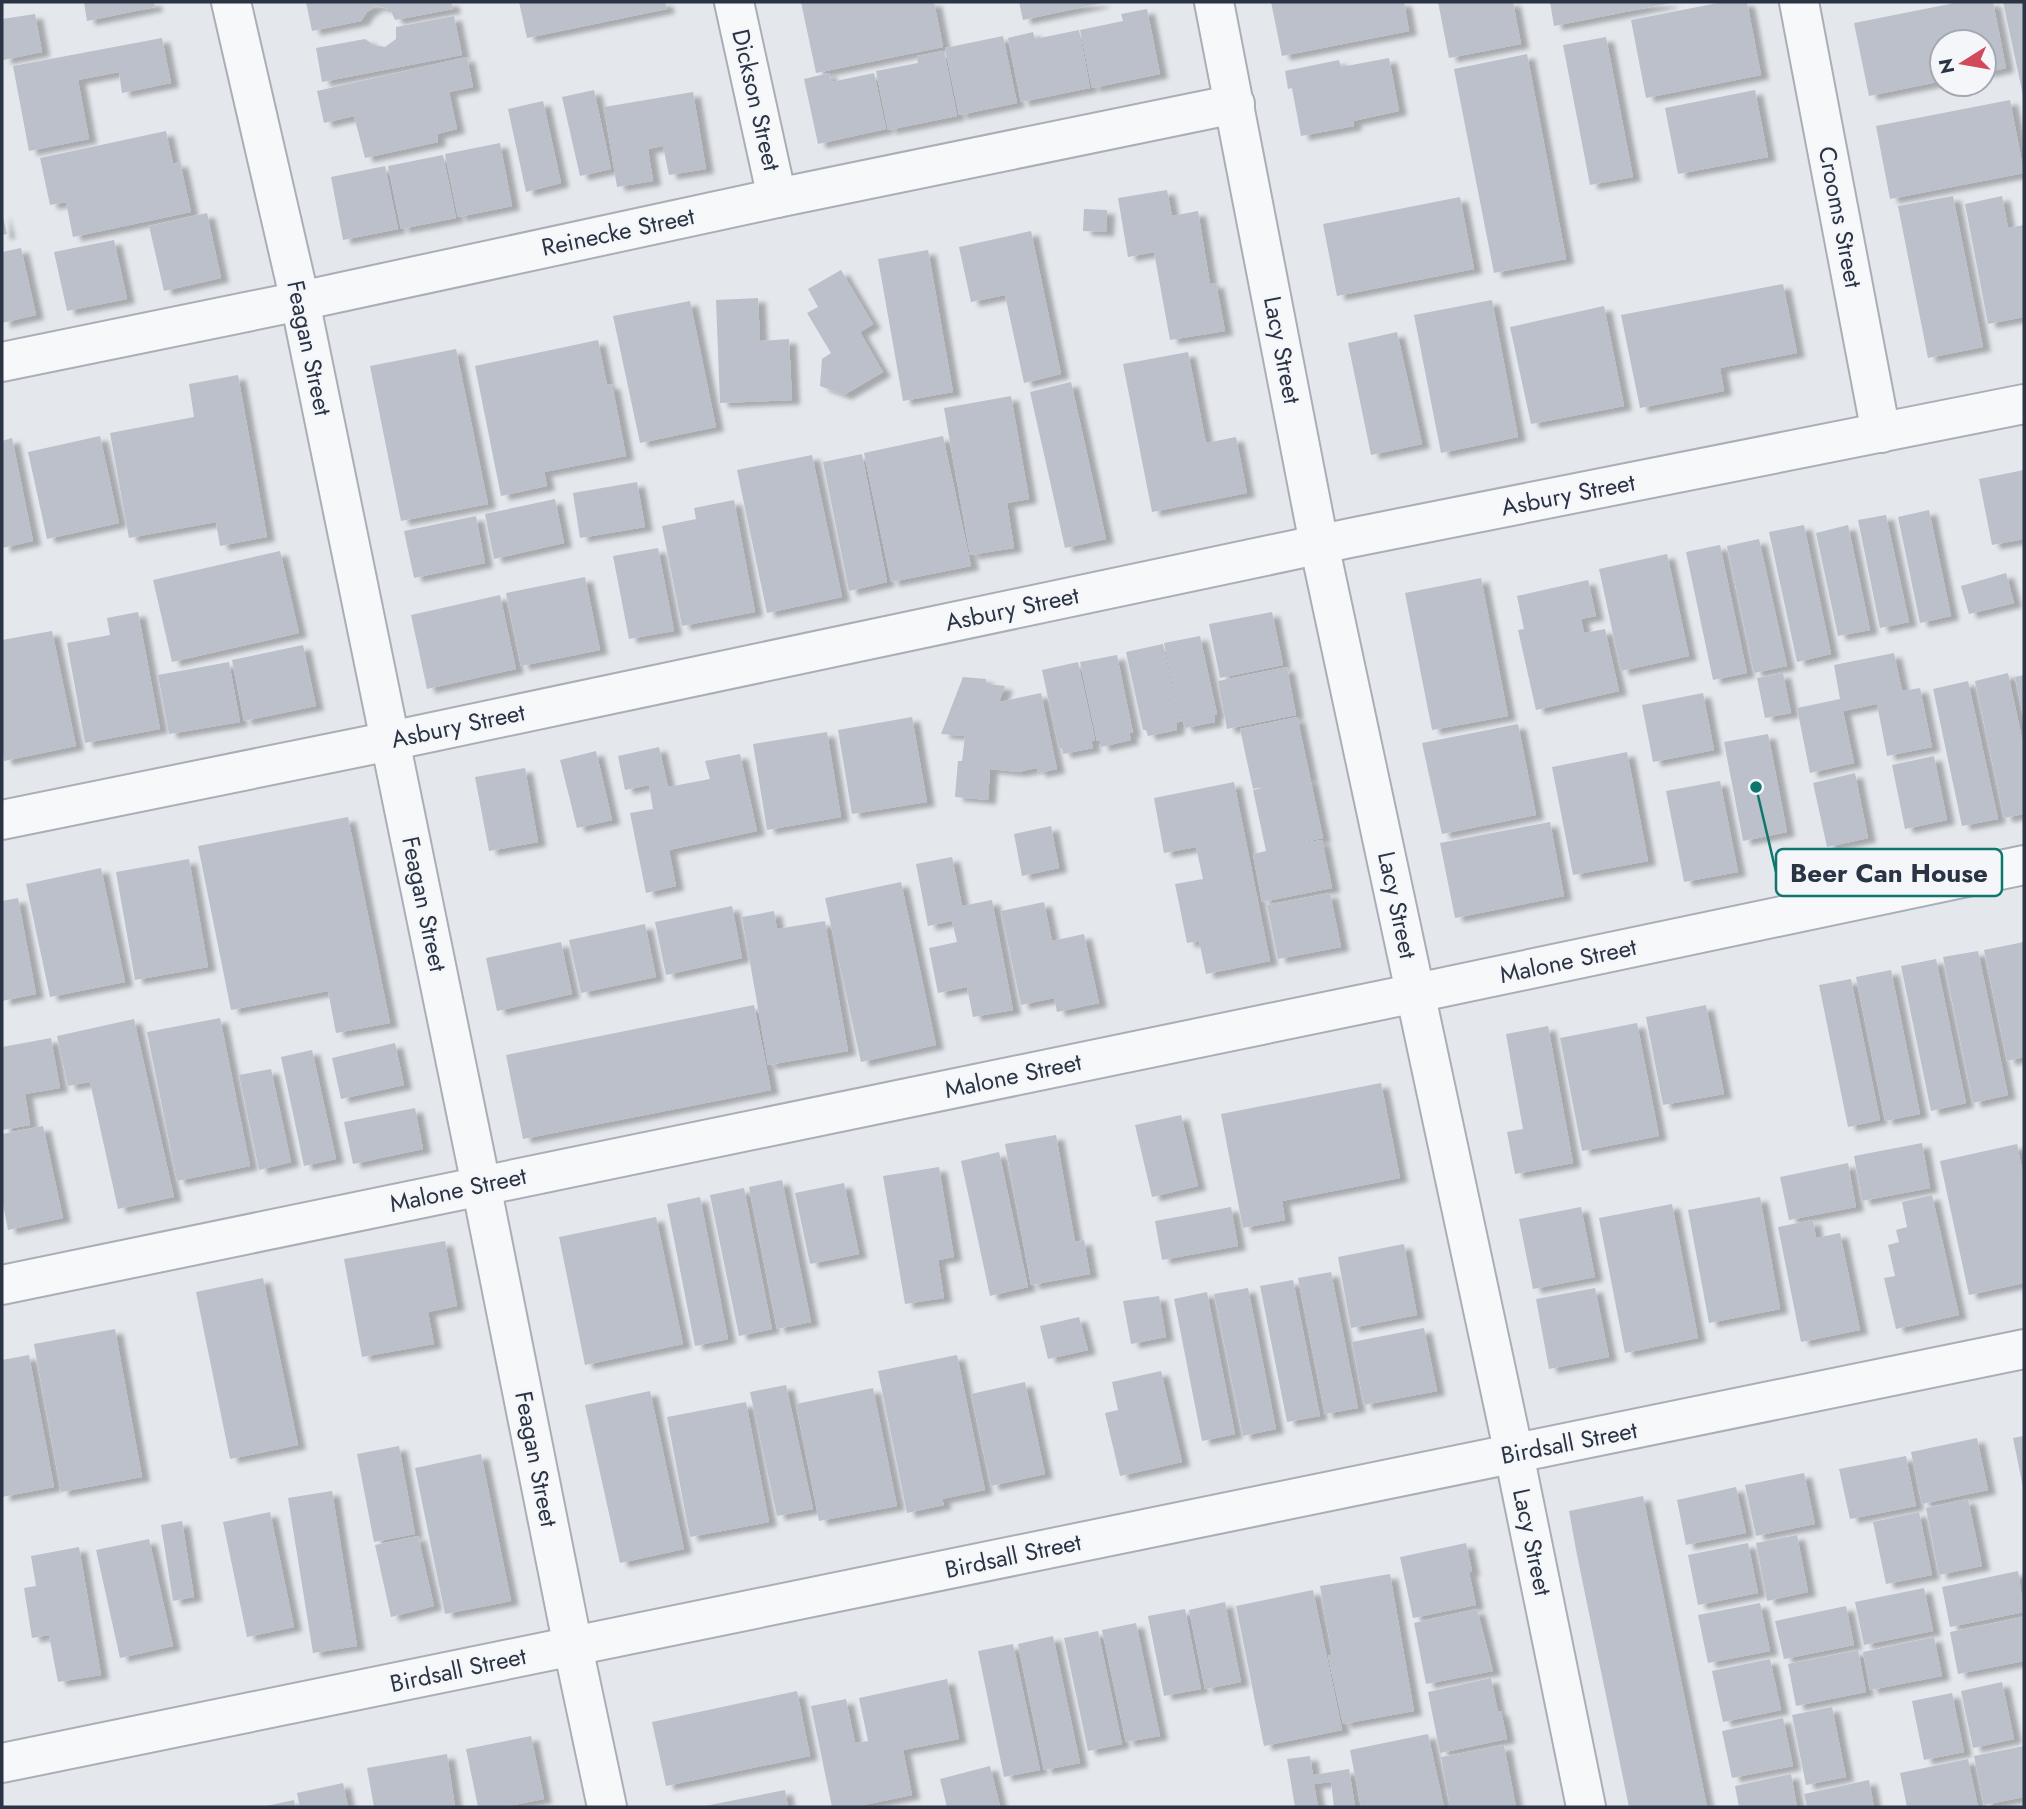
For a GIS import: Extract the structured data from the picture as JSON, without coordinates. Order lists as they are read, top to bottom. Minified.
{"streets":{"street":["Dickson Street","Crooms Street","Reinecke Street","Feagan Street","Lacy Street","Asbury Street","Malone Street","Birdsall Street"]},"crossings":[["Dickson Street","Reinecke Street"],["Crooms Street","Asbury Street"],["Reinecke Street","Feagan Street"],["Reinecke Street","Lacy Street"],["Feagan Street","Asbury Street"],["Feagan Street","Malone Street"],["Feagan Street","Birdsall Street"],["Lacy Street","Asbury Street"],["Lacy Street","Malone Street"],["Lacy Street","Birdsall Street"]],"places":["Beer Can House"],"north":"left"}
